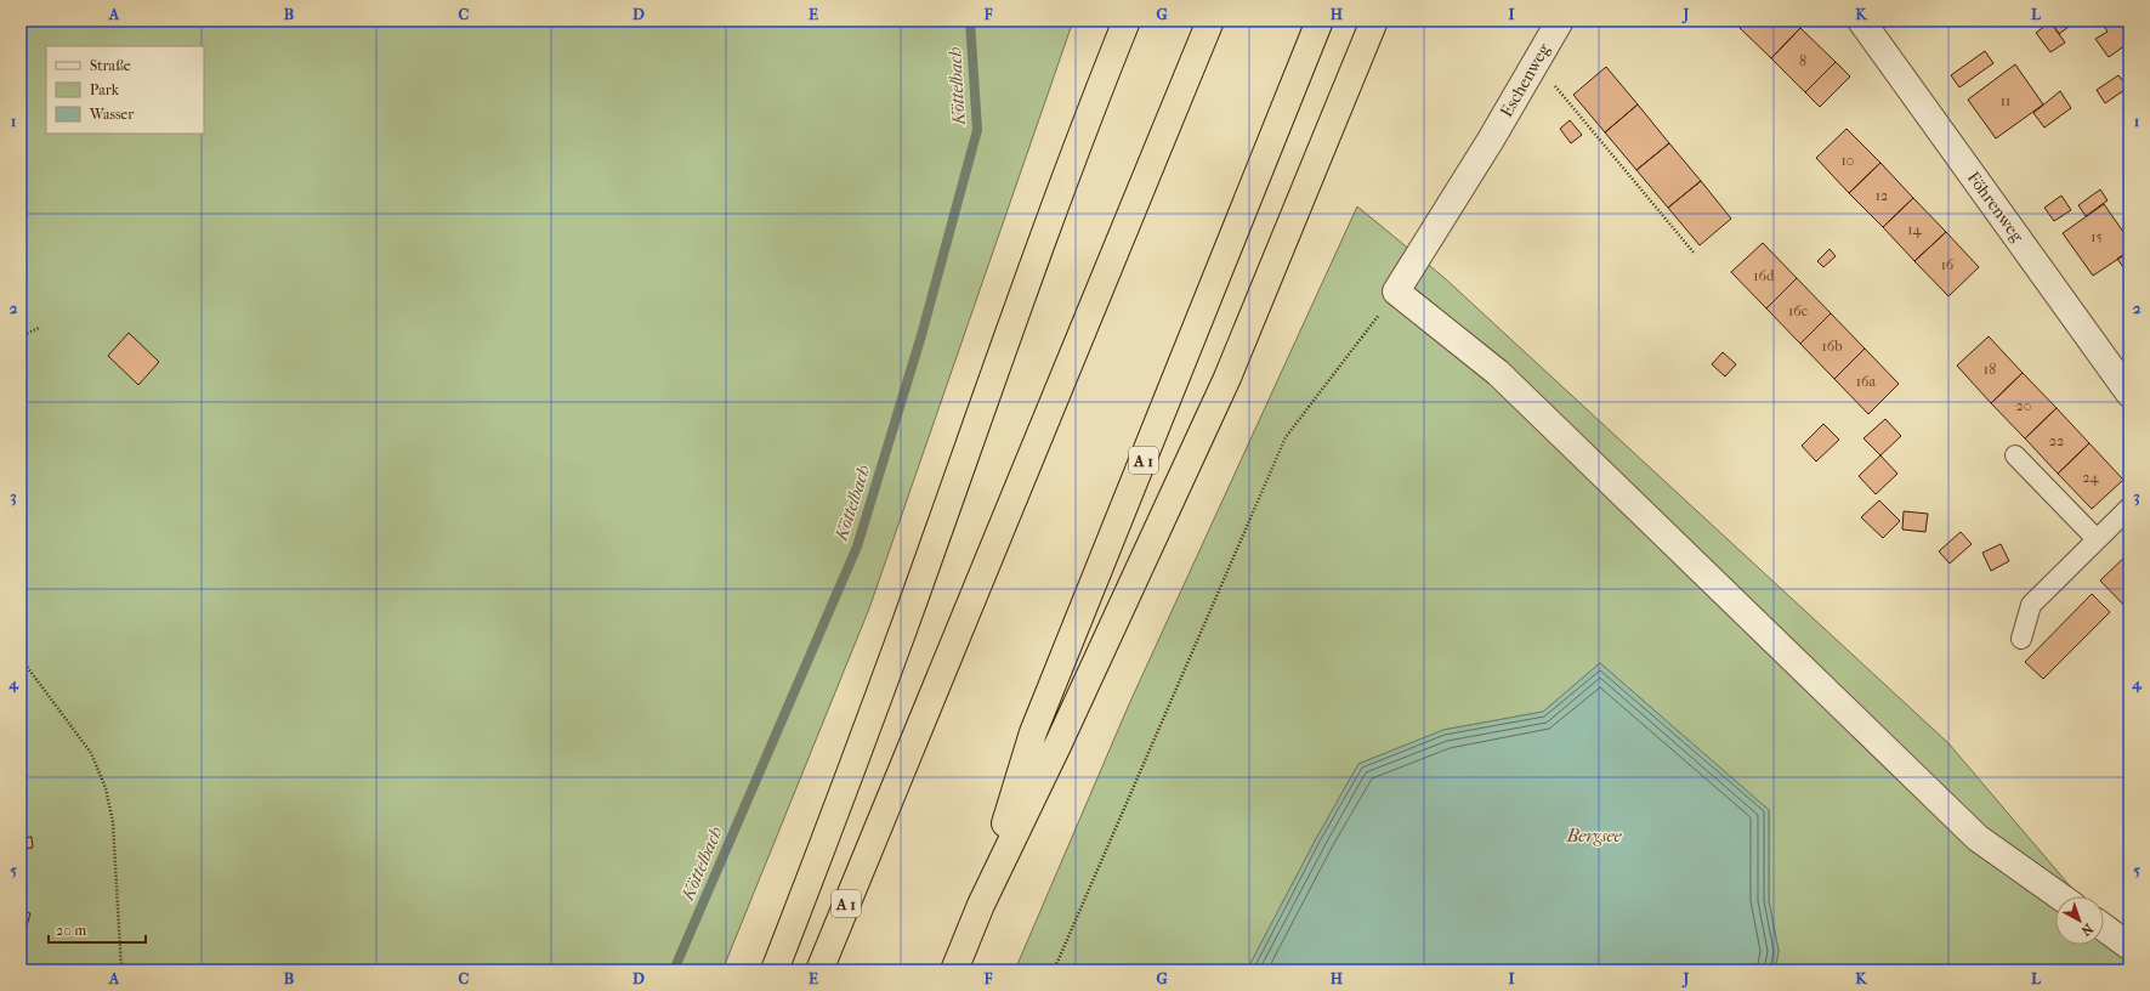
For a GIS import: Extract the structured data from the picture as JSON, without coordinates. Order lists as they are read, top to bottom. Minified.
{"streets":{"highway":["A 1"],"street":["Eschenweg","Föhrenweg"]},"water":["Köttelbach","Bergsee"],"house_numbers":["8","11","10","12","14","15","16","16d","16c","16b","18","16a","20","22","24"],"legend":["Straße","Park","Wasser"],"scale_bar":"20 m","north":"bottom right","grid":{"columns":["A","B","C","D","E","F","G","H","I","J","K","L"],"rows":["1","2","3","4","5"]}}
